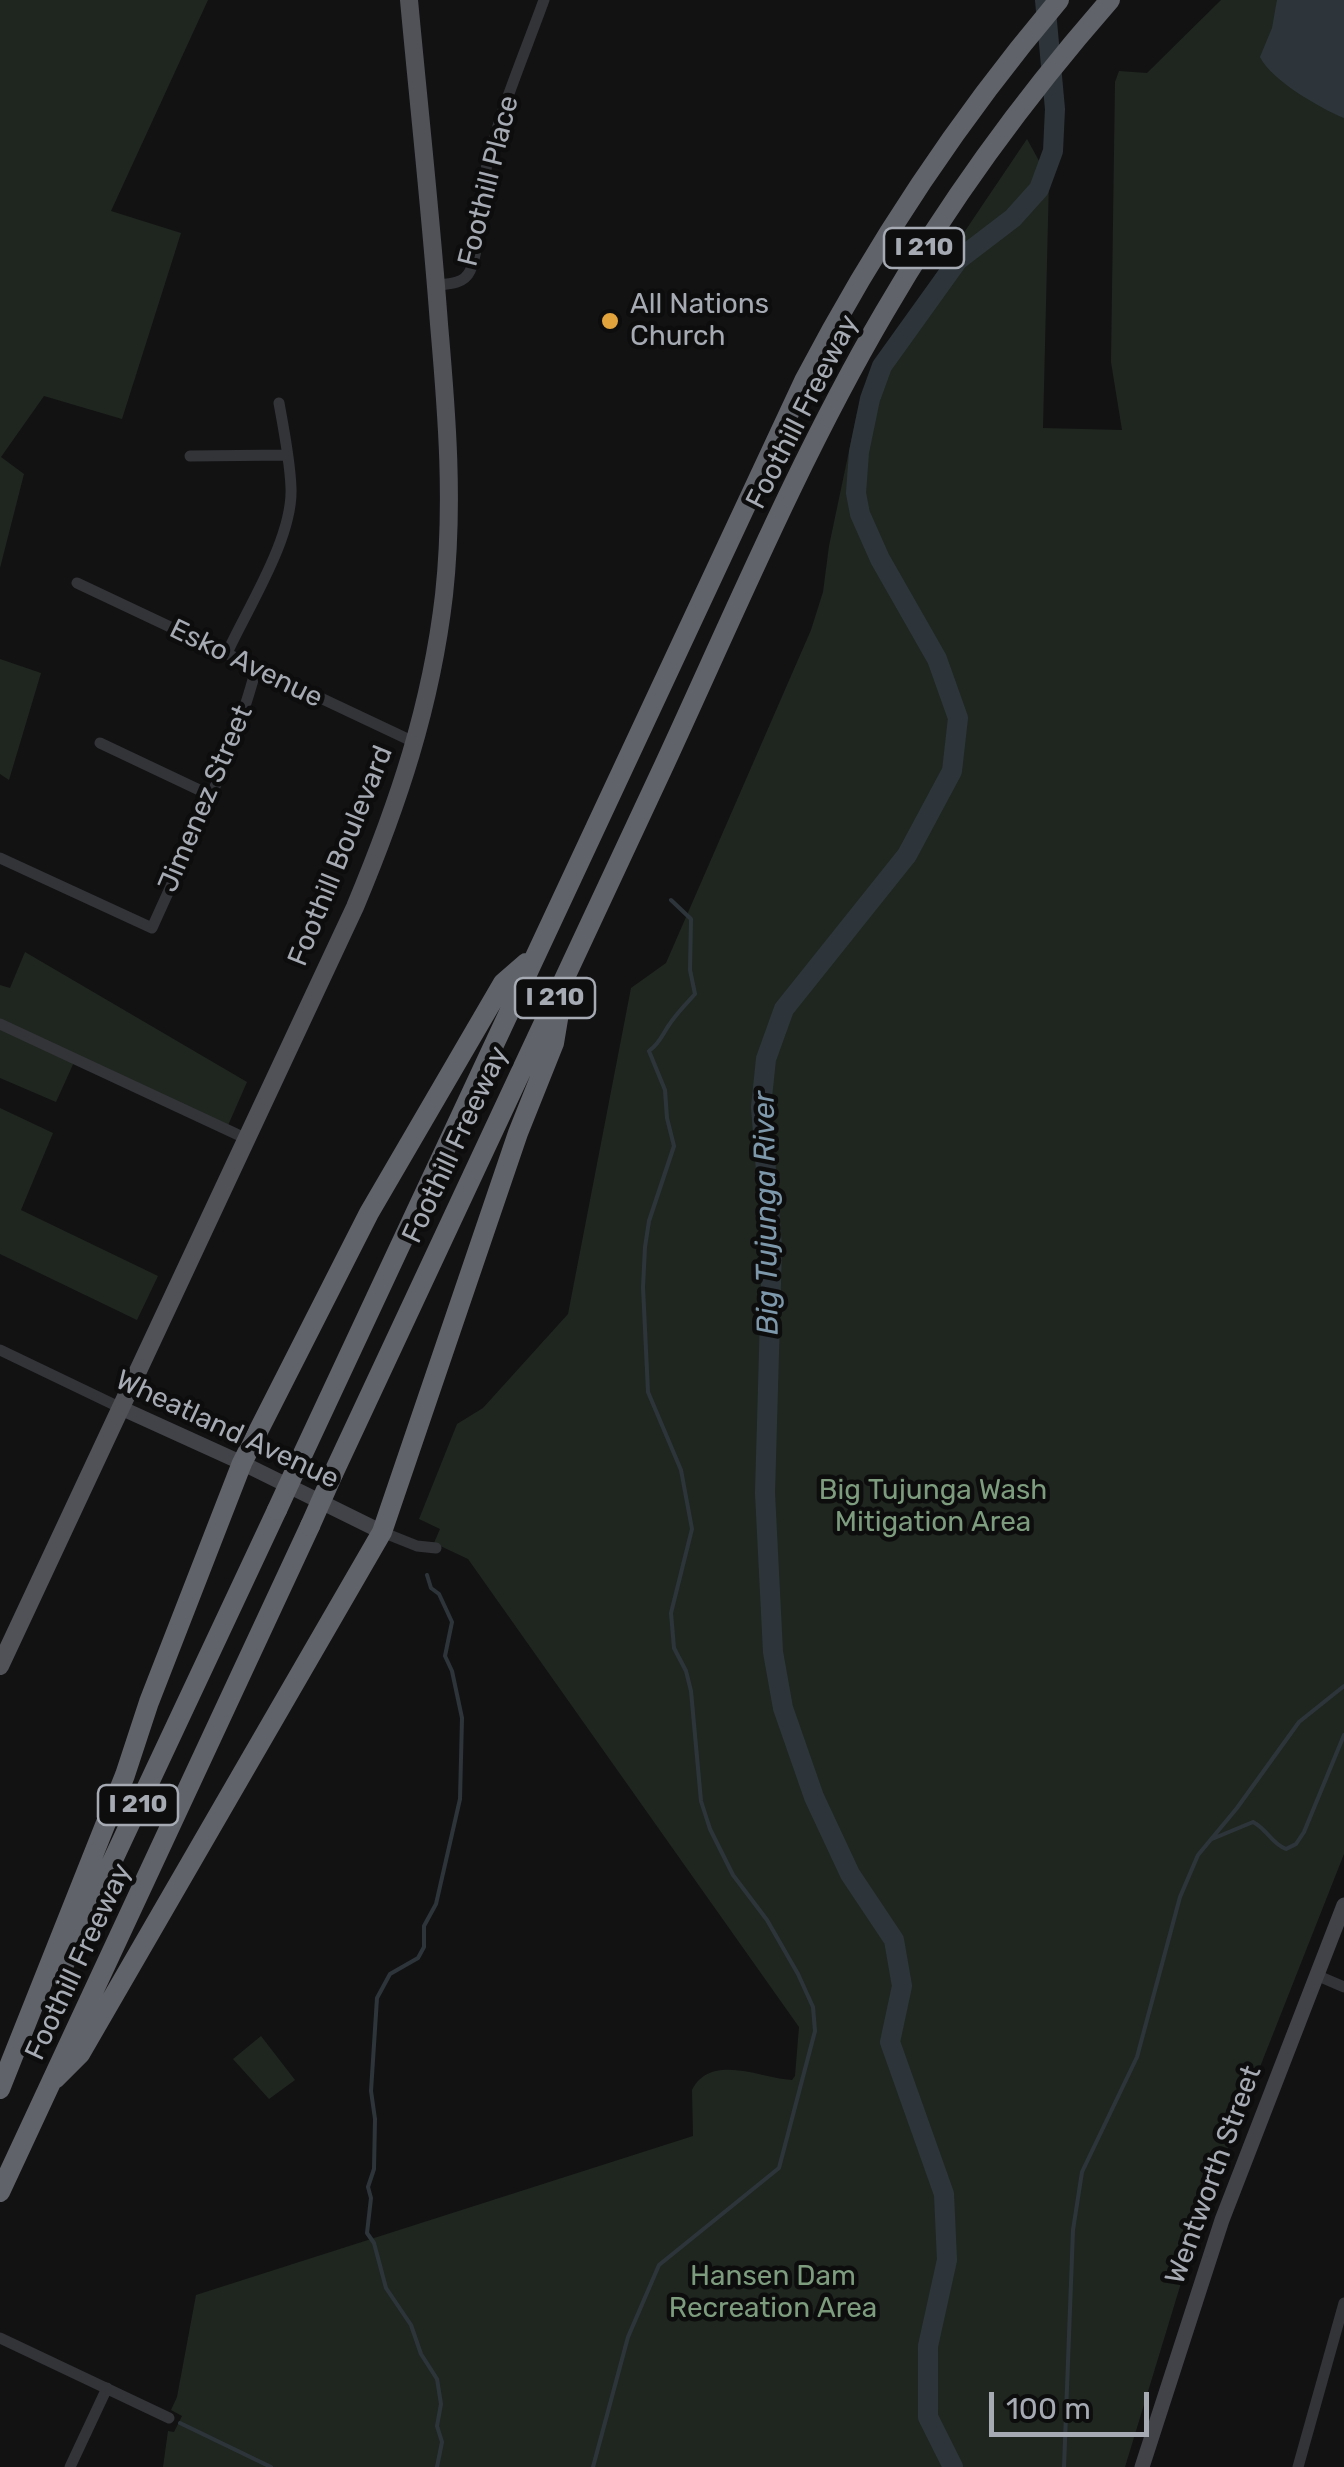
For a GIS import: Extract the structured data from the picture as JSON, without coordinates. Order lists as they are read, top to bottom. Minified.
{"streets":{"highway":["I 210","Foothill Freeway"],"main road":["Foothill Boulevard","Wheatland Avenue","Wentworth Street"],"street":["Foothill Place","Esko Avenue","Jimenez Street"]},"crossings":[["Foothill Place","Foothill Boulevard"],["Esko Avenue","Jimenez Street"],["Esko Avenue","Foothill Boulevard"],["Foothill Boulevard","Wheatland Avenue"]],"water":["Big Tujunga River"],"parks":["Big Tujunga Wash Mitigation Area","Hansen Dam Recreation Area"],"places":["All Nations Church"],"scale_bar":"100 m"}
